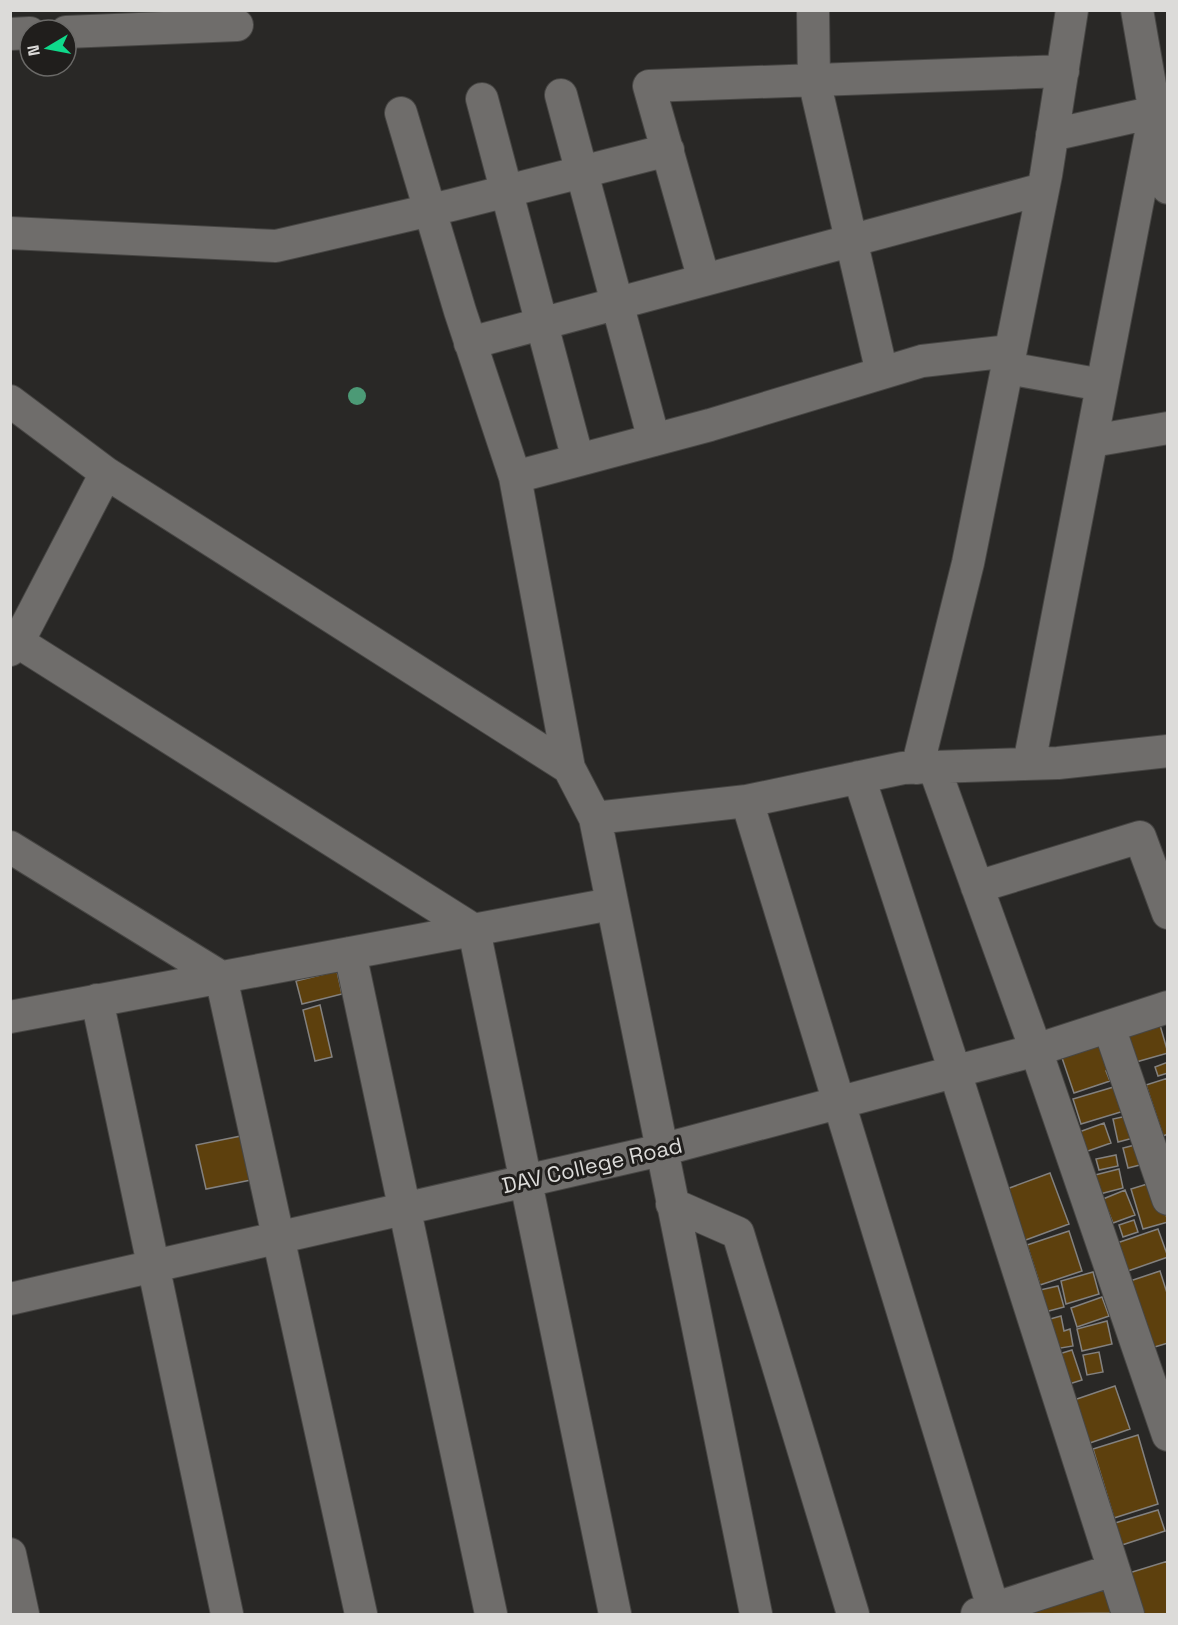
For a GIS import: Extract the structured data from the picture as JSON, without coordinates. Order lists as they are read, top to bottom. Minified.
{"streets":{"street":["DAV College Road"]},"north":"left"}
